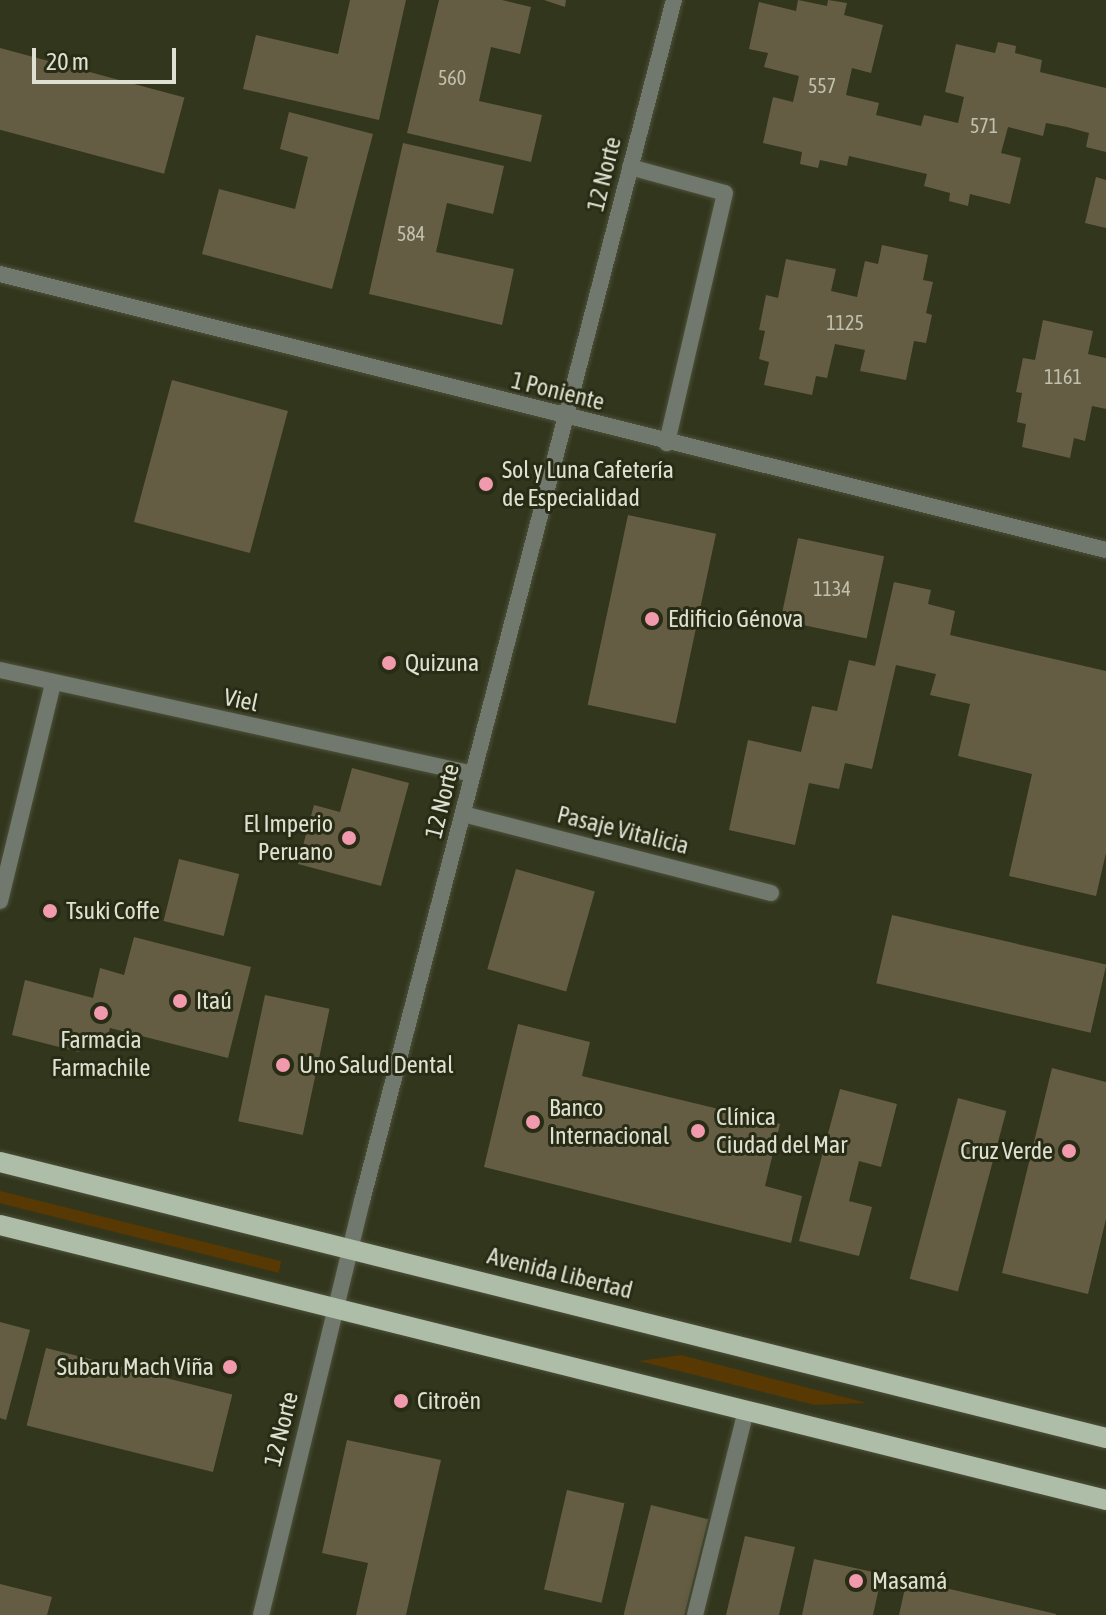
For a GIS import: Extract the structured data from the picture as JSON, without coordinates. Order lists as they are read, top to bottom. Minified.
{"streets":{"main road":["Avenida Libertad"],"street":["12 Norte","1 Poniente","Viel","Pasaje Vitalicia"]},"crossings":[["12 Norte","1 Poniente"],["12 Norte","Viel"],["12 Norte","Pasaje Vitalicia"],["12 Norte","Avenida Libertad"]],"places":["Sol y Luna Cafetería de Especialidad","Edificio Génova","Quizuna","El Imperio Peruano","Tsuki Coffe","Itaú","Farmacia Farmachile","Uno Salud Dental","Banco Internacional","Clínica Ciudad del Mar","Cruz Verde","Subaru Mach Viña","Citroën","Masamá"],"house_numbers":["560","557","571","584","1125","1161","1134"],"scale_bar":"20 m"}
